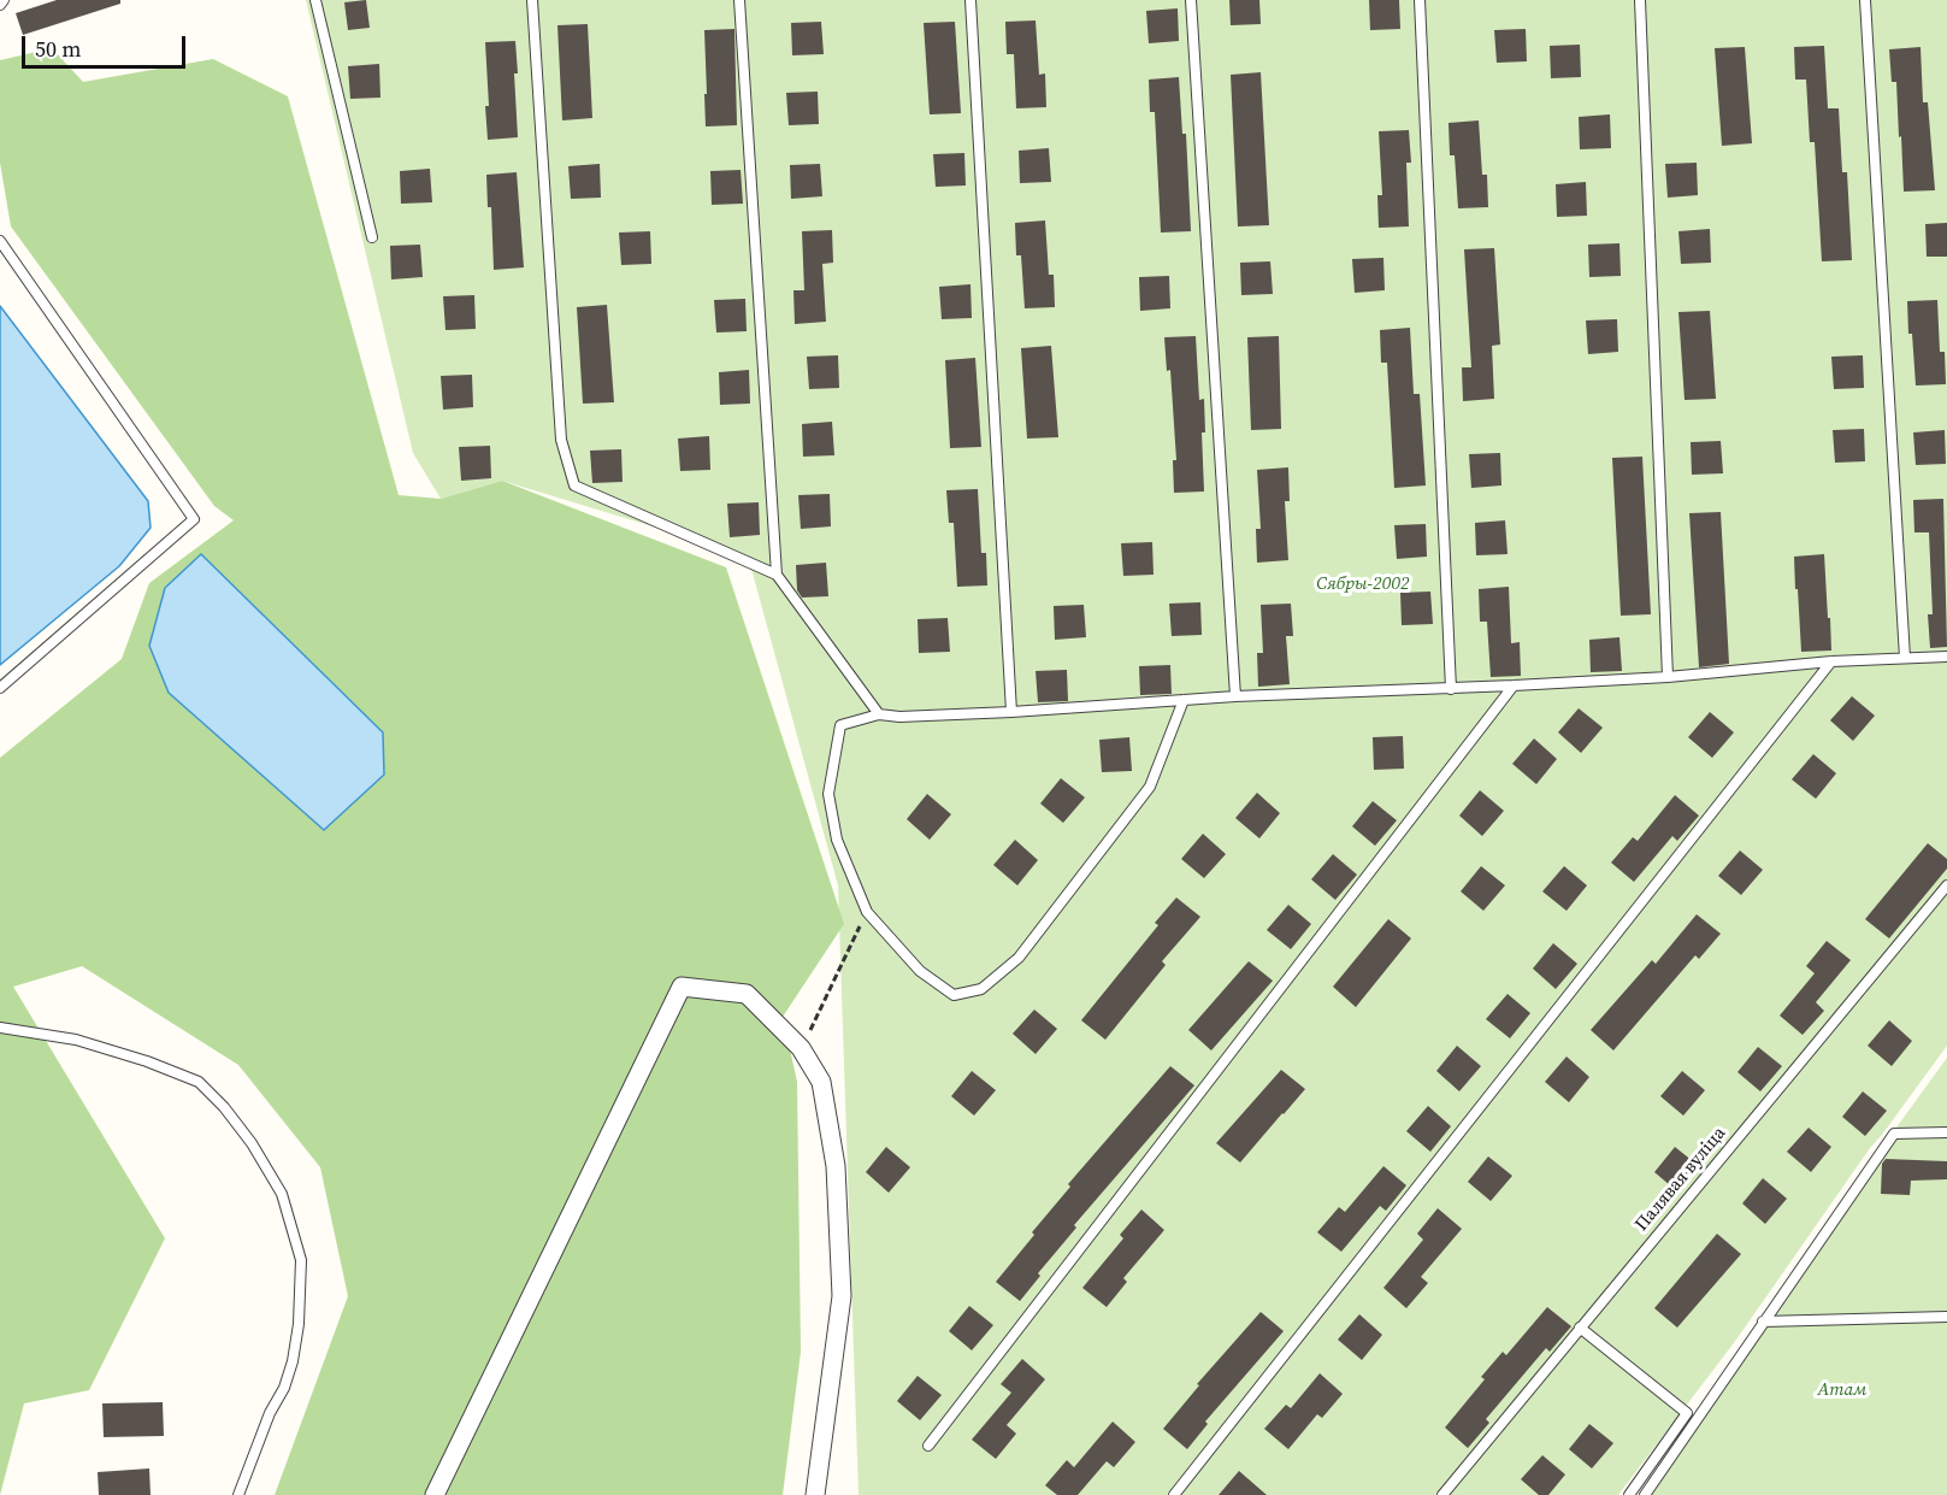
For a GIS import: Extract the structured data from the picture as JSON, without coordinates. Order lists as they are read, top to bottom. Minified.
{"streets":{"lane":["Палявая вуліца"]},"parks":["Сябры-2002","Атам"],"scale_bar":"50 m"}
